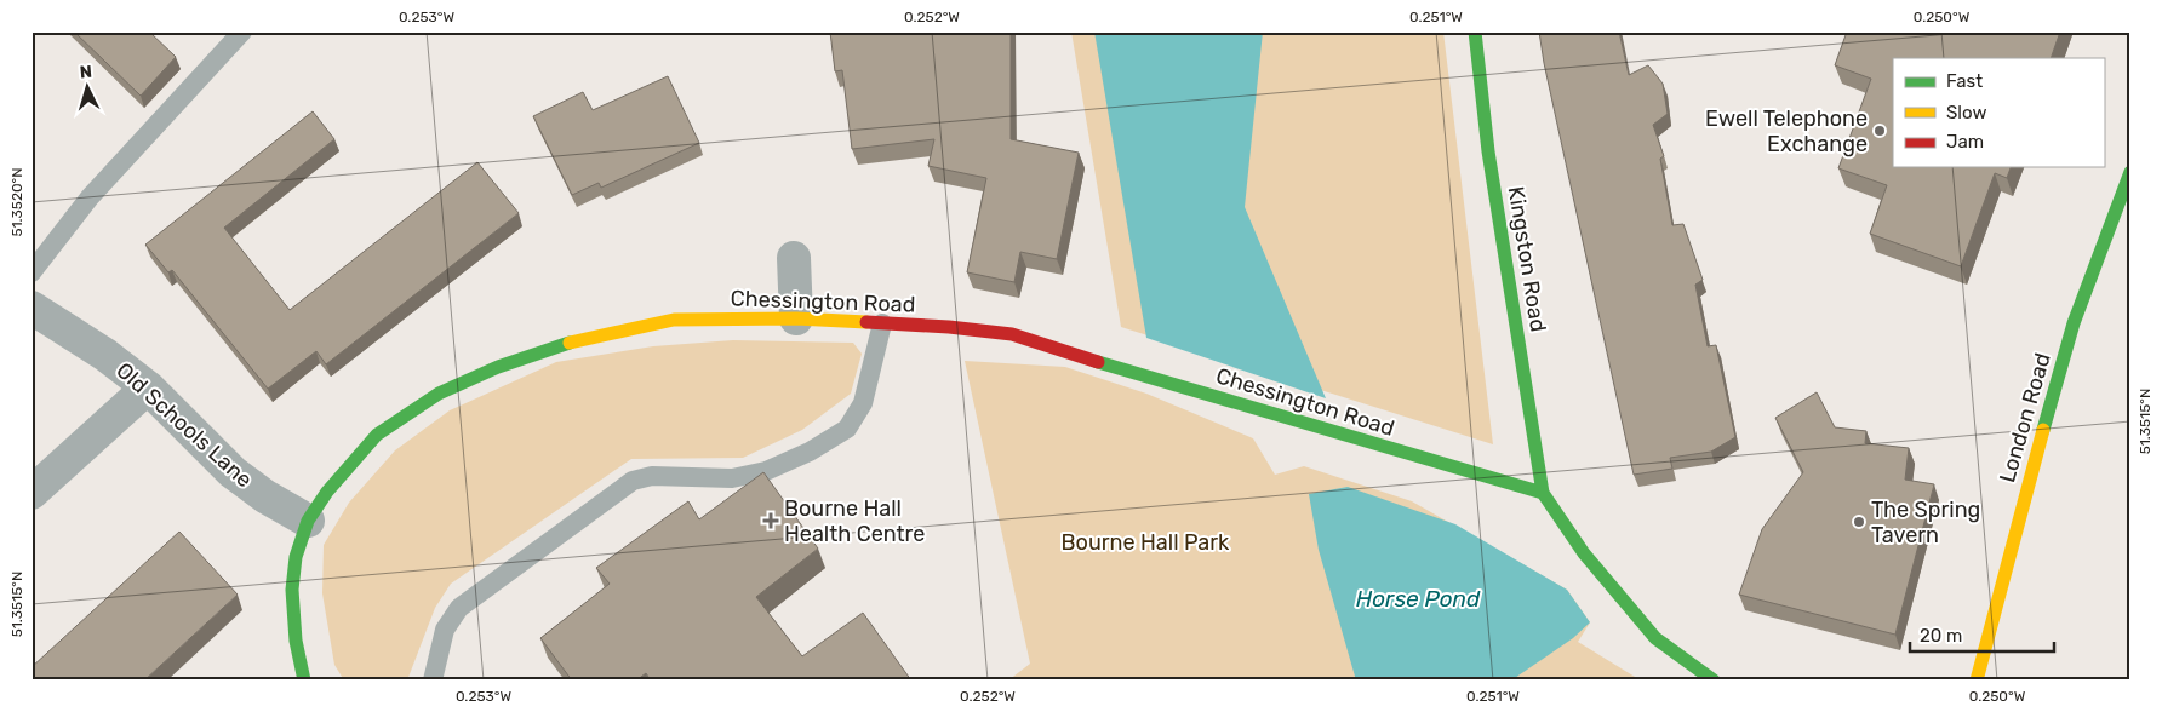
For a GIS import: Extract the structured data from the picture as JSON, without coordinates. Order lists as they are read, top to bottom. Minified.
{"streets":{"main road":["Kingston Road","Chessington Road","London Road"],"street":["Old Schools Lane"]},"crossings":[["Kingston Road","Chessington Road"],["Chessington Road","Old Schools Lane"]],"water":["Horse Pond"],"parks":["Bourne Hall Park"],"places":{"other":["Ewell Telephone Exchange","The Spring Tavern"],"health":["Bourne Hall Health Centre"]},"legend":["Fast","Slow","Jam"],"scale_bar":"20 m","north":"top","coordinates":["0.253°W","0.252°W","0.251°W","0.250°W","51.3520°N","51.3515°N"]}
